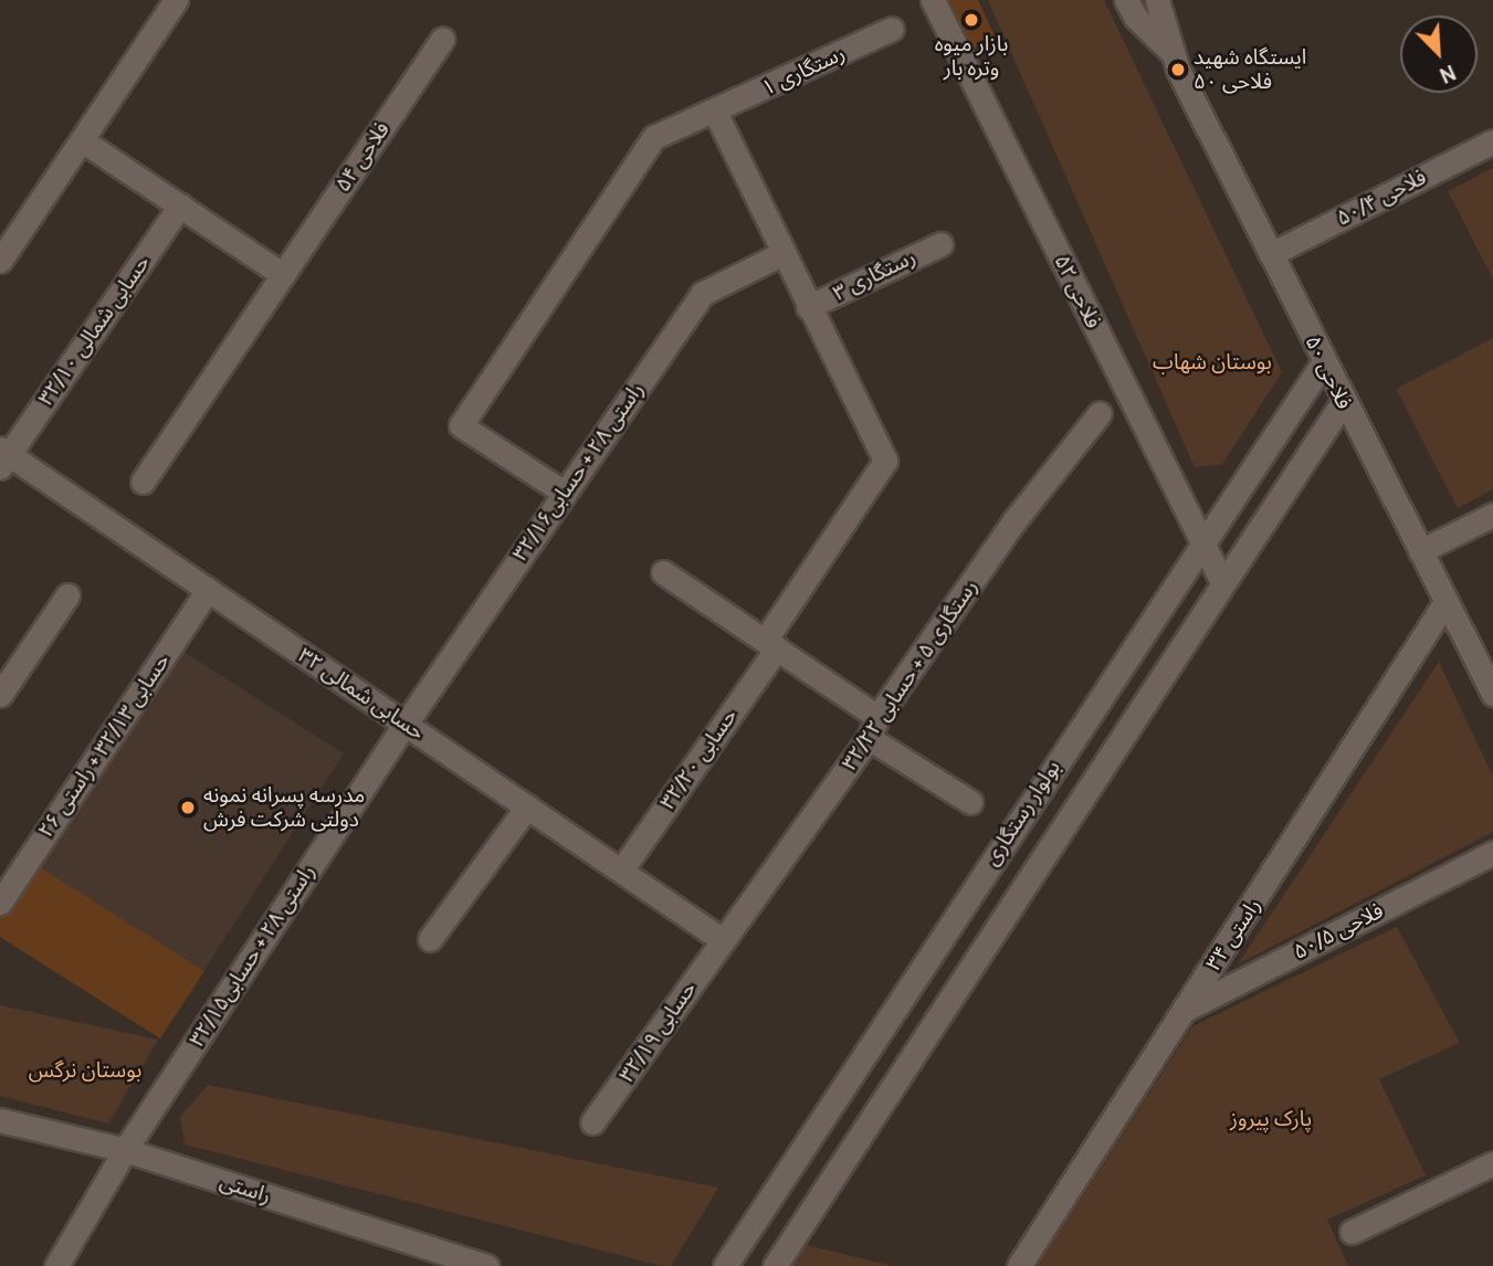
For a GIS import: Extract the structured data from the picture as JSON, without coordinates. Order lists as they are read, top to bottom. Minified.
{"streets":{"street":["رستگاری ۱","فلاحی ۵۴","فلاحی ۵۰/۴","رستگاری ۳","فلاحی ۵۲","حسابی شمالی ۳۲/۱۰","فلاحی ۵۰","راستی ۲۸ + حسابی۳۲/۱۶","رستگاری ۵ + حسابی ۳۲/۲۲","حسابی شمالی ۳۲","حسابی ۳۲/۱۳ + راستی ۲۶","حسابی ۳۲/۲۰","بولوار رستگاری","فلاحی ۵۰/۵","راستی ۳۴","راستی ۲۸ + حسابی۳۲/۱۵","حسابی ۳۲/۱۹","راستی"]},"crossings":[["رستگاری ۱","راستی ۲۸ + حسابی۳۲/۱۶"],["فلاحی ۵۰/۴","فلاحی ۵۰"],["رستگاری ۳","حسابی ۳۲/۲۰"],["فلاحی ۵۲","بولوار رستگاری"],["حسابی شمالی ۳۲/۱۰","حسابی شمالی ۳۲"],["فلاحی ۵۰","بولوار رستگاری"],["فلاحی ۵۰","راستی ۳۴"],["راستی ۲۸ + حسابی۳۲/۱۶","حسابی شمالی ۳۲"],["راستی ۲۸ + حسابی۳۲/۱۶","راستی ۲۸ + حسابی۳۲/۱۵"],["رستگاری ۵ + حسابی ۳۲/۲۲","حسابی شمالی ۳۲"],["رستگاری ۵ + حسابی ۳۲/۲۲","حسابی ۳۲/۱۹"],["حسابی شمالی ۳۲","حسابی ۳۲/۱۳ + راستی ۲۶"],["حسابی شمالی ۳۲","حسابی ۳۲/۲۰"],["حسابی شمالی ۳۲","راستی ۲۸ + حسابی۳۲/۱۵"],["حسابی شمالی ۳۲","حسابی ۳۲/۱۹"],["فلاحی ۵۰/۵","راستی ۳۴"],["راستی ۲۸ + حسابی۳۲/۱۵","راستی"]],"parks":["بوستان شهاب","بوستان نرگس","پارک پیروز"],"places":["بازار میوه وتره بار","ایستگاه شهید فلاحی ۵۰","مدرسه پسرانه نمونه دولتی شرکت فرش"],"north":"bottom right"}
